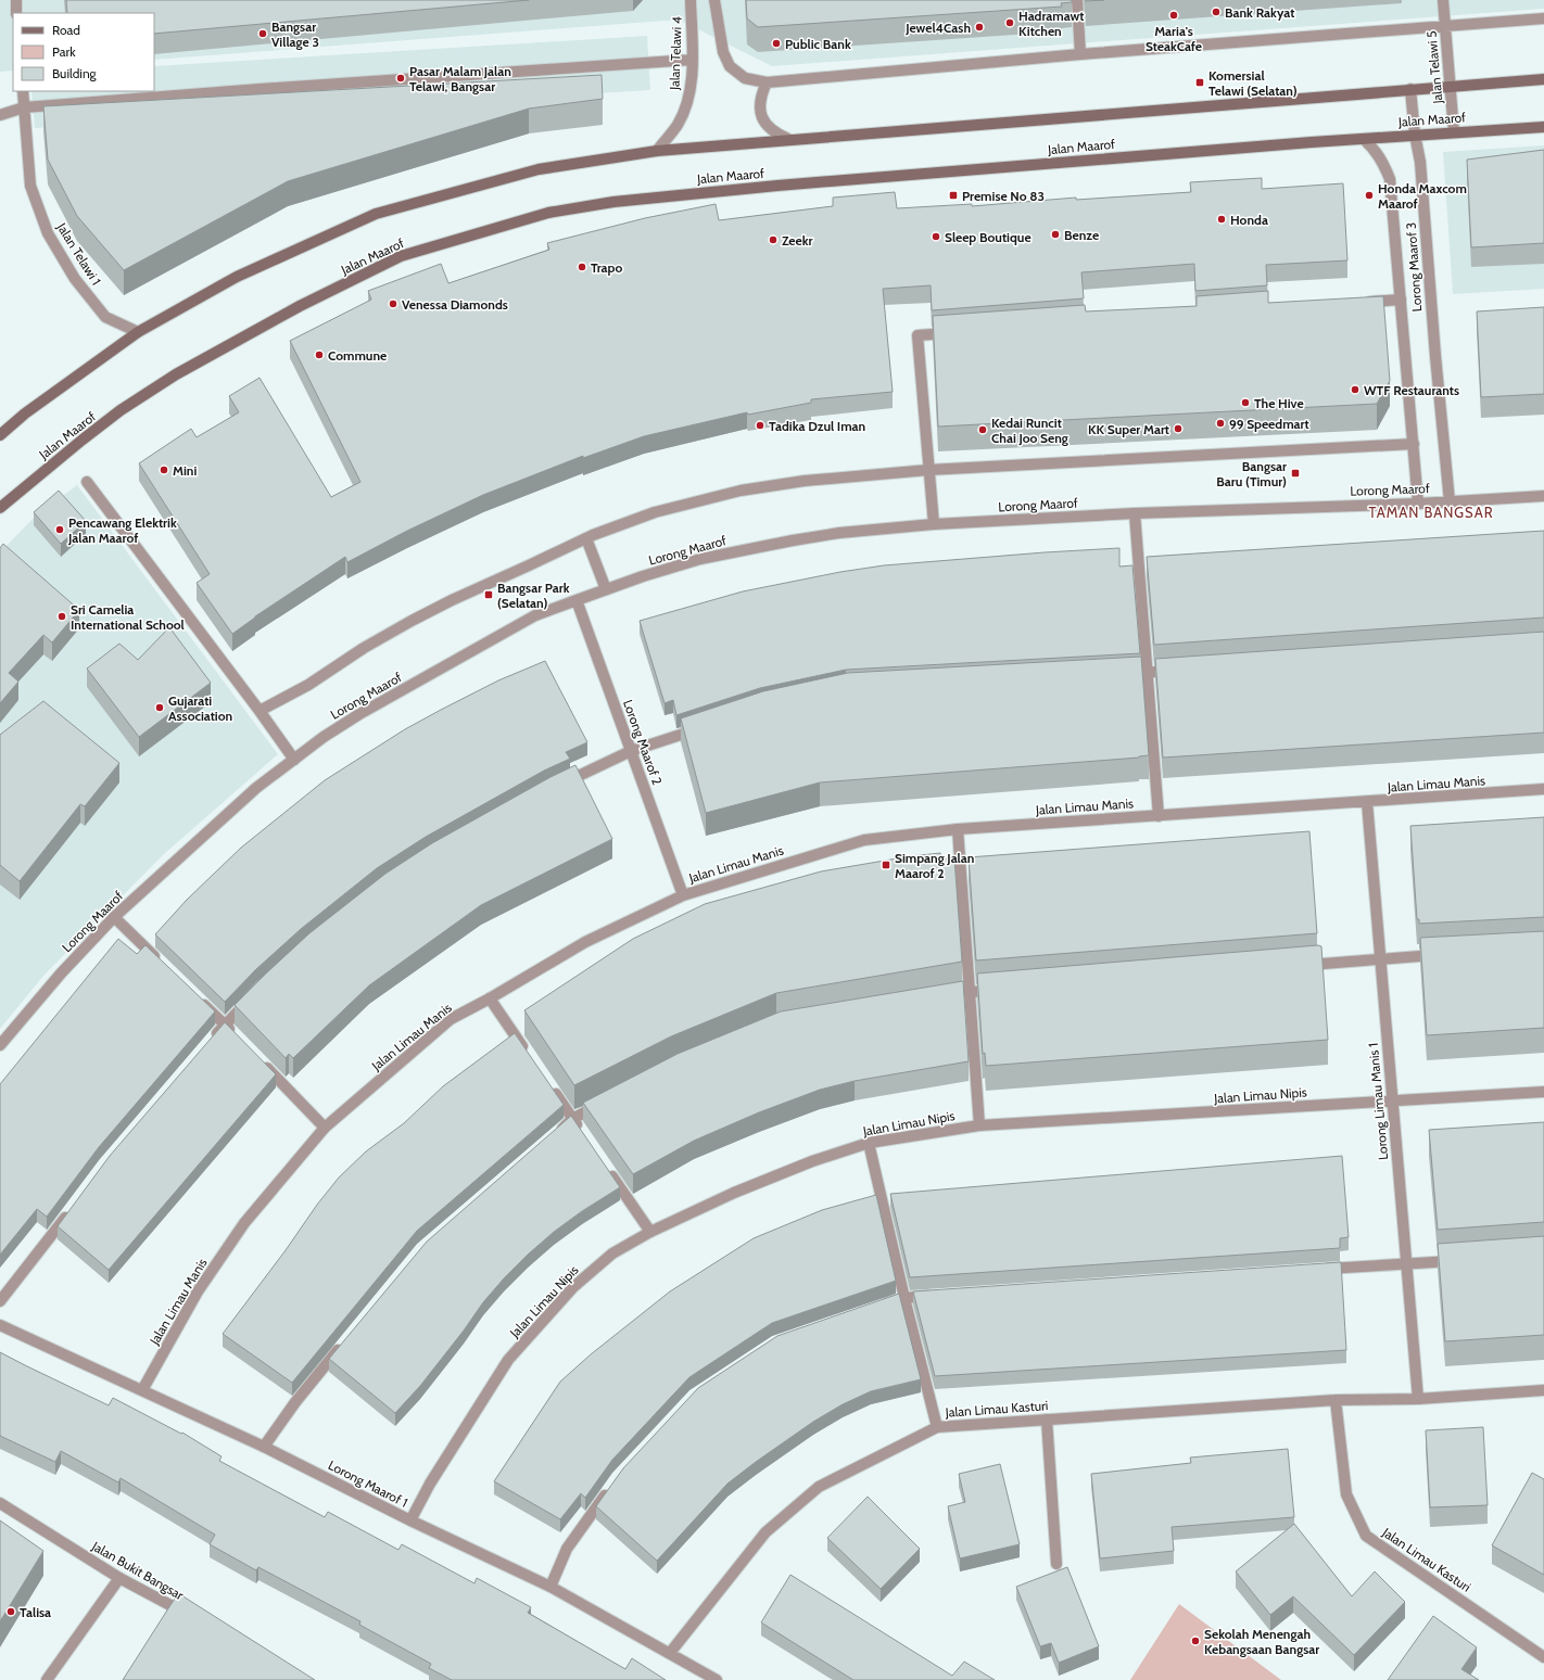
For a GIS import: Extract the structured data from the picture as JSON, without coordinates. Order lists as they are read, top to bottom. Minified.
{"streets":{"main road":["Jalan Maarof"],"street":["Jalan Telawi 4","Jalan Telawi 5","Jalan Telawi 1","Lorong Maarof 3","Lorong Maarof","Lorong Maarof 2","Jalan Limau Manis","Jalan Limau Nipis","Lorong Limau Manis 1","Jalan Limau Kasturi","Lorong Maarof 1","Jalan Bukit Bangsar"]},"crossings":[["Jalan Telawi 5","Jalan Maarof"],["Jalan Maarof","Lorong Maarof 3"],["Lorong Maarof 3","Lorong Maarof"],["Lorong Maarof","Lorong Maarof 2"],["Lorong Maarof 2","Jalan Limau Manis"],["Jalan Limau Manis","Lorong Limau Manis 1"],["Jalan Limau Manis","Lorong Maarof 1"],["Jalan Limau Nipis","Lorong Limau Manis 1"],["Jalan Limau Nipis","Lorong Maarof 1"],["Lorong Limau Manis 1","Jalan Limau Kasturi"],["Jalan Limau Kasturi","Lorong Maarof 1"]],"districts":["TAMAN BANGSAR"],"places":{"other":["Bank Rakyat","Maria's SteakCafe","Hadramawt Kitchen","Jewel4Cash","Bangsar Village 3","Public Bank","Pasar Malam Jalan Telawi, Bangsar","Honda Maxcom Maarof","Honda","Benze","Sleep Boutique","Zeekr","Trapo","Venessa Diamonds","Commune","WTF Restaurants","The Hive","99 Speedmart","Tadika Dzul Iman","KK Super Mart","Kedai Runcit Chai Joo Seng","Mini","Pencawang Elektrik Jalan Maarof","Sri Camelia International School","Gujarati Association","Talisa","Sekolah Menengah Kebangsaan Bangsar"],"transit":["Komersial Telawi (Selatan)","Premise No 83","Bangsar Baru (Timur)","Bangsar Park (Selatan)","Simpang Jalan Maarof 2"]},"legend":["Road","Park","Building"]}
